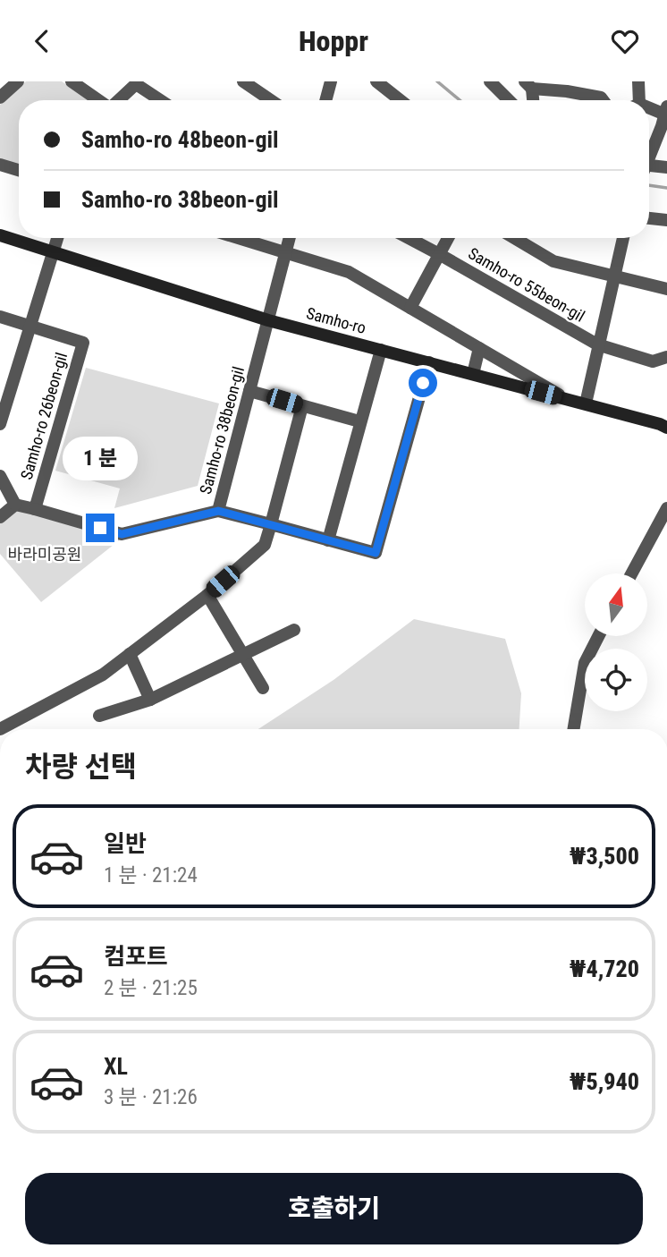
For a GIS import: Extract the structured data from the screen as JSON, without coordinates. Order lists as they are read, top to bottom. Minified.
{"streets":{"main road":["Samho-ro"],"street":["Samho-ro 55beon-gil","Samho-ro 26beon-gil","Samho-ro 38beon-gil"]},"crossings":[["Samho-ro","Samho-ro 38beon-gil"],["Samho-ro 26beon-gil","Samho-ro 38beon-gil"]],"parks":["바라미공원"],"north":"top","page":{"header":"Hoppr","banner":["Samho-ro 48beon-gil","Samho-ro 38beon-gil"],"bubble":"1 분","heading":"차량 선택","list":[{"name":"일반","note":"1 분 · 21:24","value":"₩3,500"},{"name":"컴포트","note":"2 분 · 21:25","value":"₩4,720"},{"name":"XL","note":"3 분 · 21:26","value":"₩5,940"}],"buttons":"호출하기"}}
